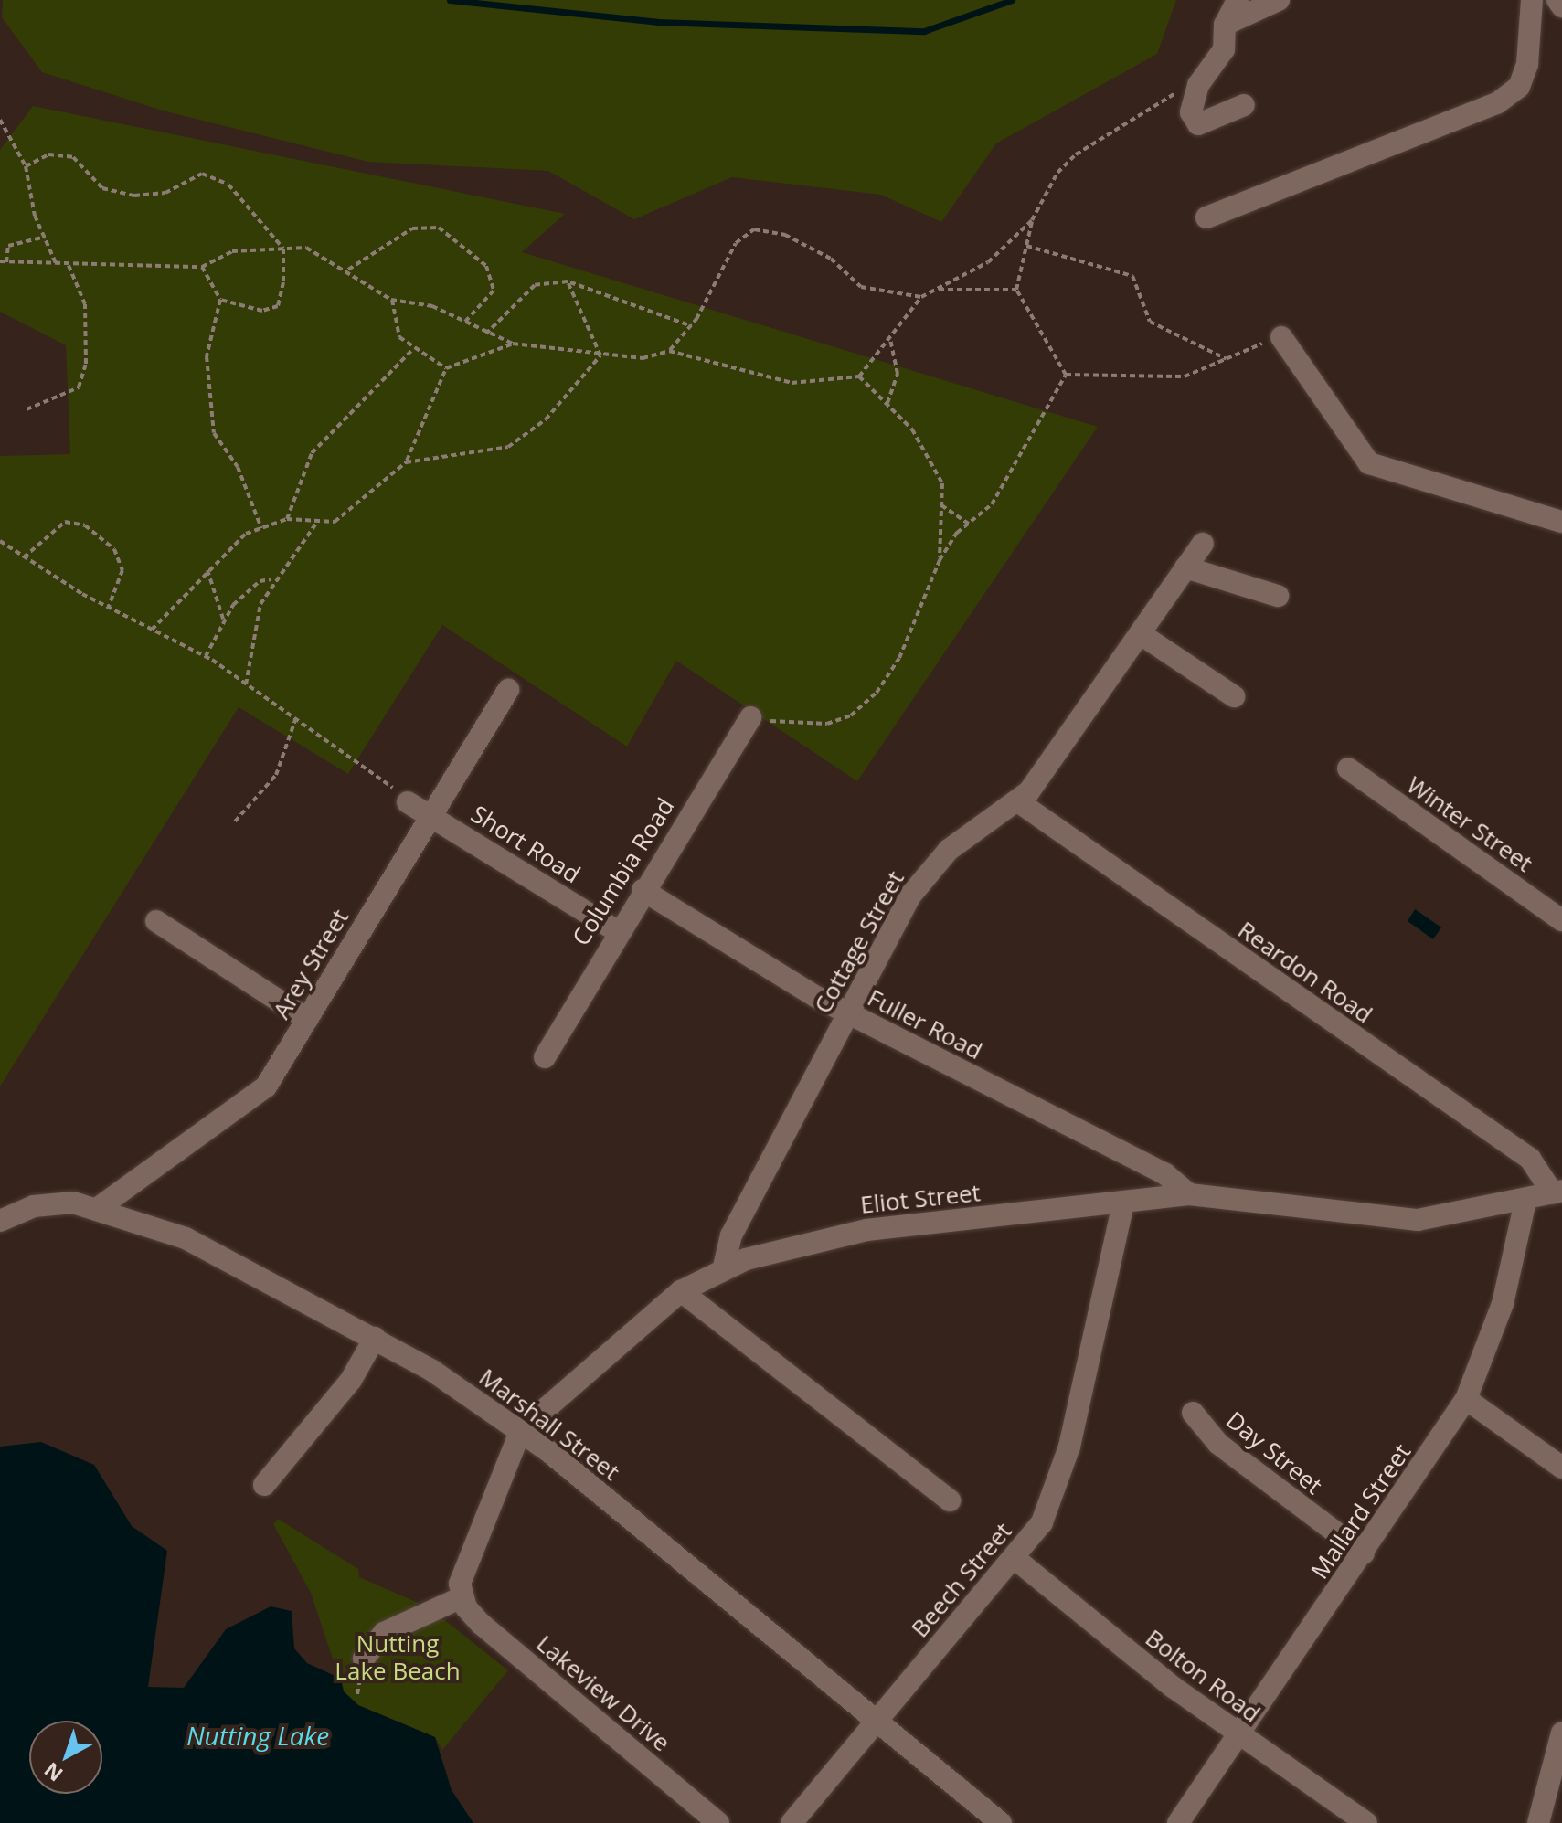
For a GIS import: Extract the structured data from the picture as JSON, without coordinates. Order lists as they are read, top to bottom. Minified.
{"streets":{"street":["Winter Street","Short Road","Columbia Road","Cottage Street","Arey Street","Reardon Road","Fuller Road","Eliot Street","Marshall Street","Day Street","Mallard Street","Beech Street","Bolton Road","Lakeview Drive"]},"crossings":[["Short Road","Columbia Road"],["Short Road","Arey Street"],["Columbia Road","Fuller Road"],["Cottage Street","Reardon Road"],["Cottage Street","Fuller Road"],["Cottage Street","Eliot Street"],["Arey Street","Marshall Street"],["Reardon Road","Eliot Street"],["Fuller Road","Eliot Street"],["Eliot Street","Marshall Street"],["Eliot Street","Mallard Street"],["Eliot Street","Beech Street"],["Eliot Street","Lakeview Drive"],["Marshall Street","Beech Street"],["Day Street","Mallard Street"],["Mallard Street","Bolton Road"],["Beech Street","Bolton Road"]],"water":["Nutting Lake"],"parks":["Nutting Lake Beach"],"north":"bottom left"}
